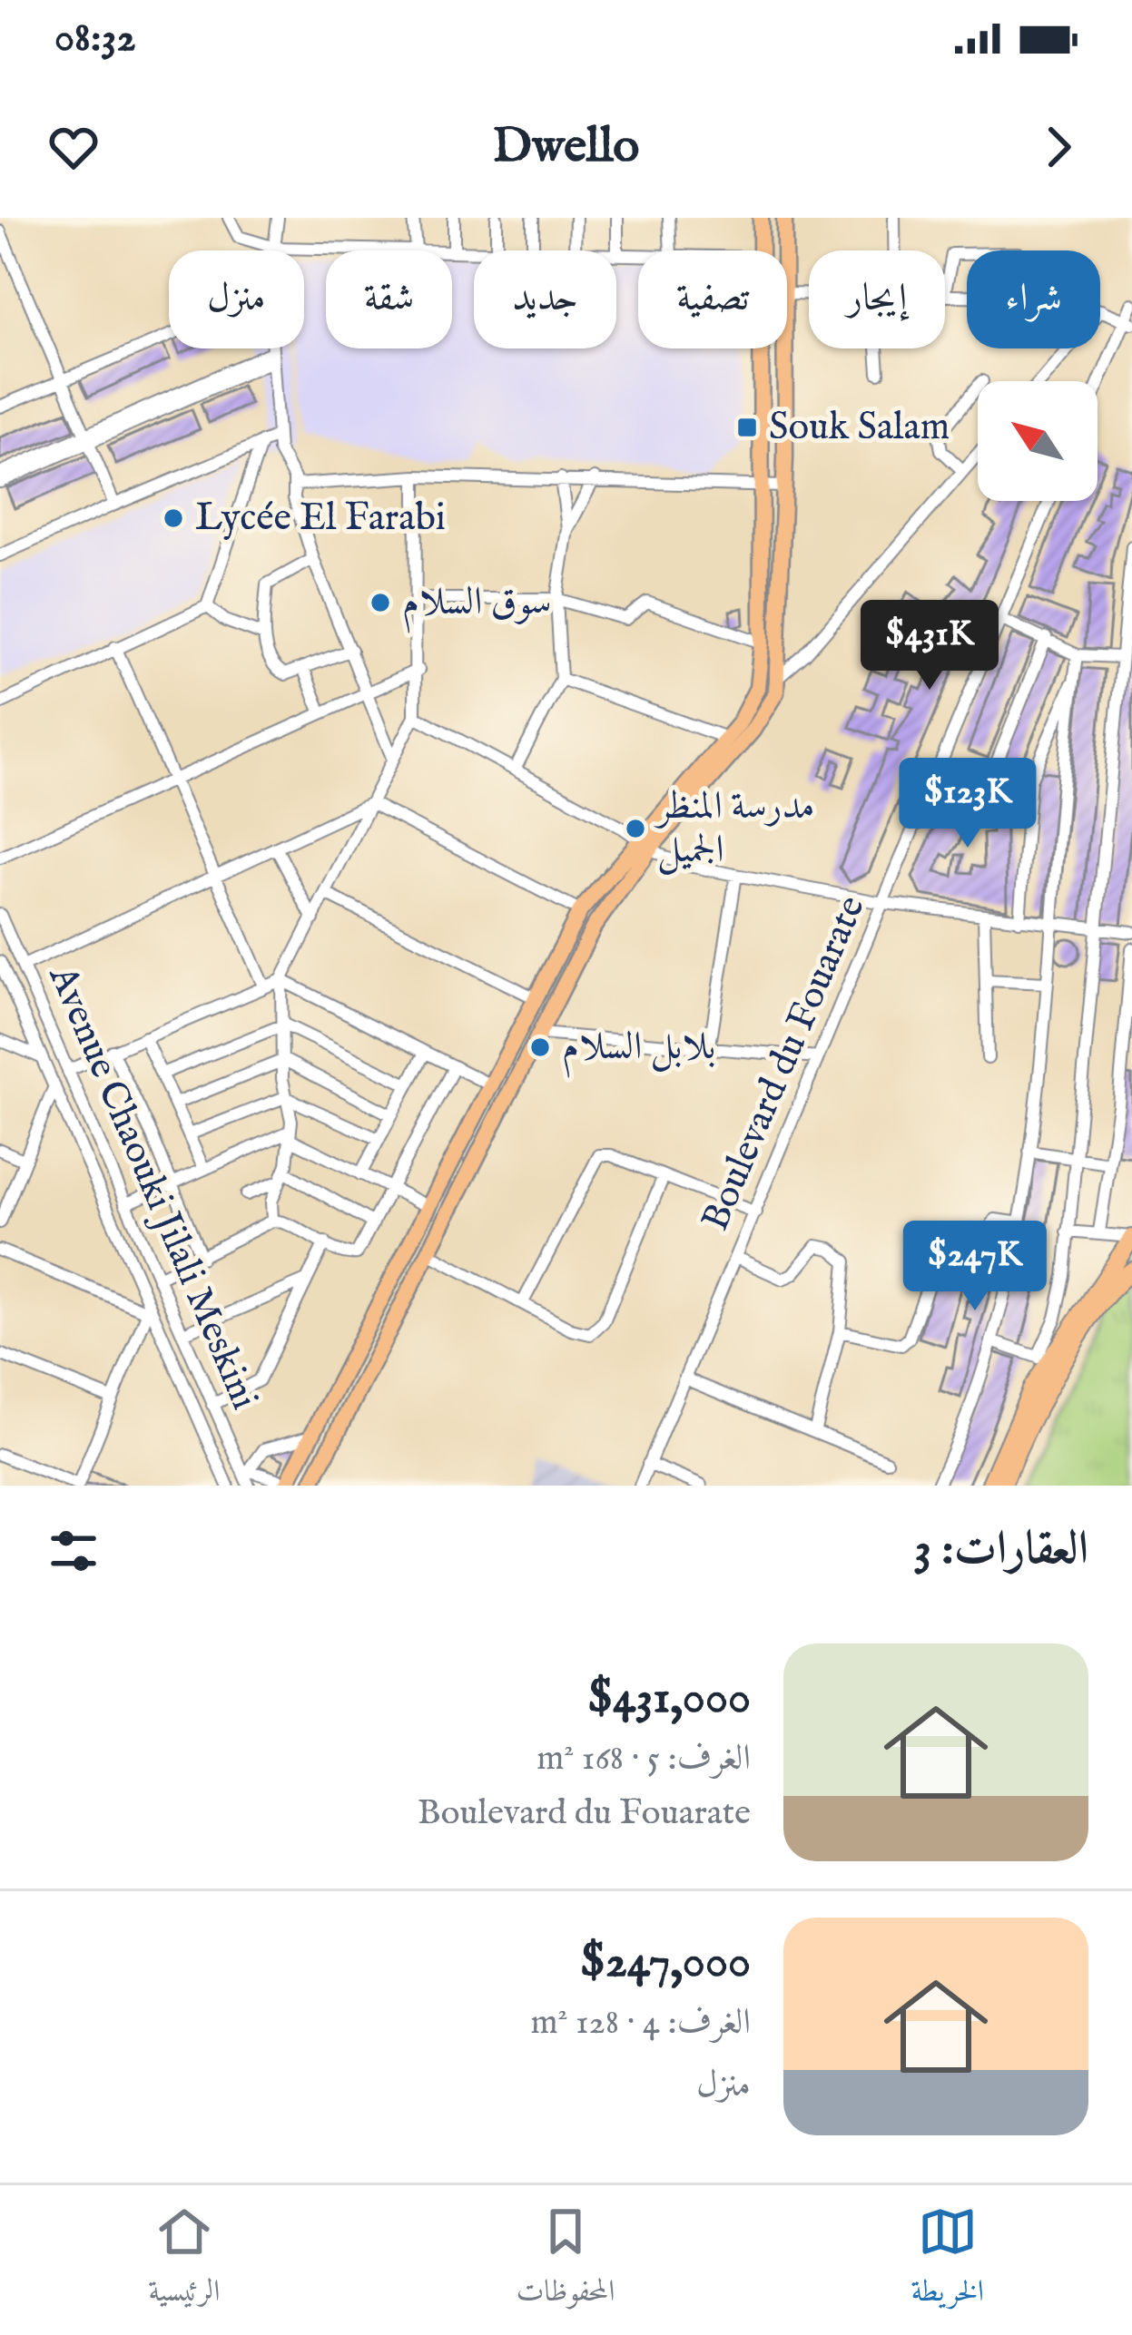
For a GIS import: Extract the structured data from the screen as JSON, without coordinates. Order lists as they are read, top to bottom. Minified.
{"streets":{"street":["Boulevard du Fouarate","Avenue Chaouki Jilali Meskini"]},"places":{"transit":["Souk Salam"],"other":["Lycée El Farabi","سوق السلام","مدرسة المنظر الجميل","بلابل السلام"]},"north":"top left","page":{"status":"08:32","header":"Dwello","chip":["شراء","إيجار","تصفية","جديد","شقة","منزل"],"price":["$431K","$123K","$247K"],"heading":"العقارات: 3","list":[{"name":"$431,000","note":"الغرف: 5 · 168 m² · Boulevard du Fouarate"},{"name":"$247,000","note":"الغرف: 4 · 128 m² · منزل"}],"tabs":["الخريطة","المحفوظات","الرئيسية"]}}
